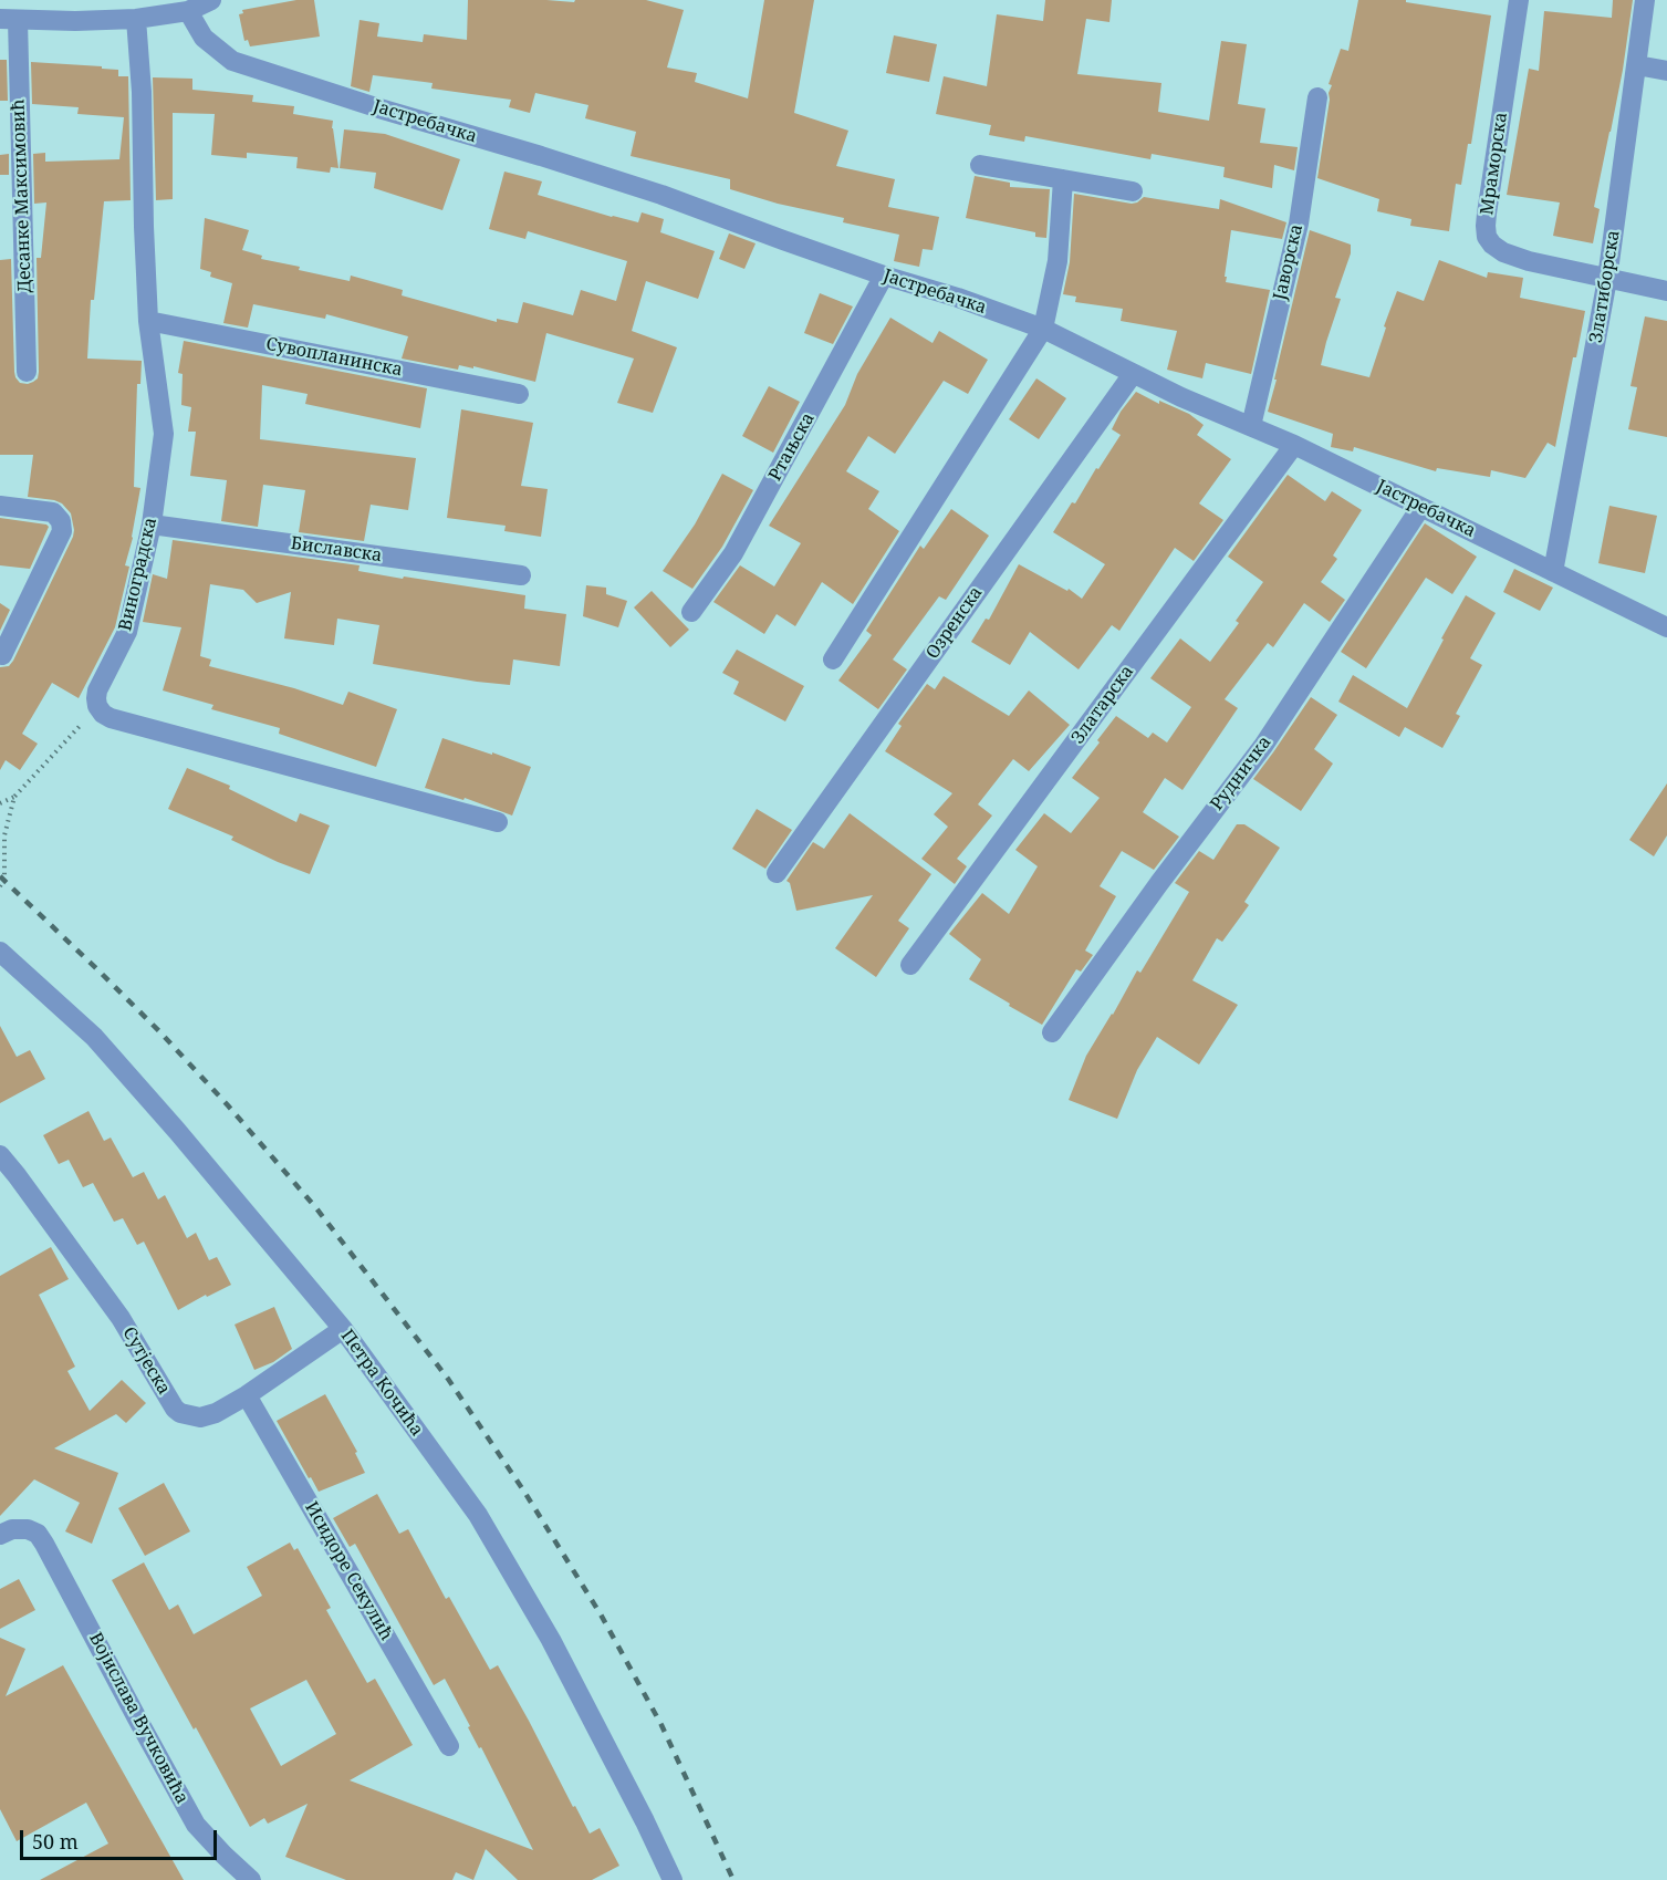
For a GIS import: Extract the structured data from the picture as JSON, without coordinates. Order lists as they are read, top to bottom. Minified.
{"streets":{"street":["Јастребачка","Мраморска","Десанке Максимовић","Јаворска","Златиборска","Сувопланинска","Ртањска","Биславска","Виноградска","Озренска","Златарска","Рудничка","Сутјеска","Петра Кочића","Исидоре Секулић","Војислава Вучковића"]},"crossings":[["Јастребачка","Јаворска"],["Јастребачка","Златиборска"],["Јастребачка","Ртањска"],["Јастребачка","Озренска"],["Јастребачка","Златарска"],["Јастребачка","Рудничка"],["Мраморска","Златиборска"],["Сувопланинска","Виноградска"],["Биславска","Виноградска"],["Сутјеска","Петра Кочића"],["Сутјеска","Исидоре Секулић"]],"scale_bar":"50 m"}
